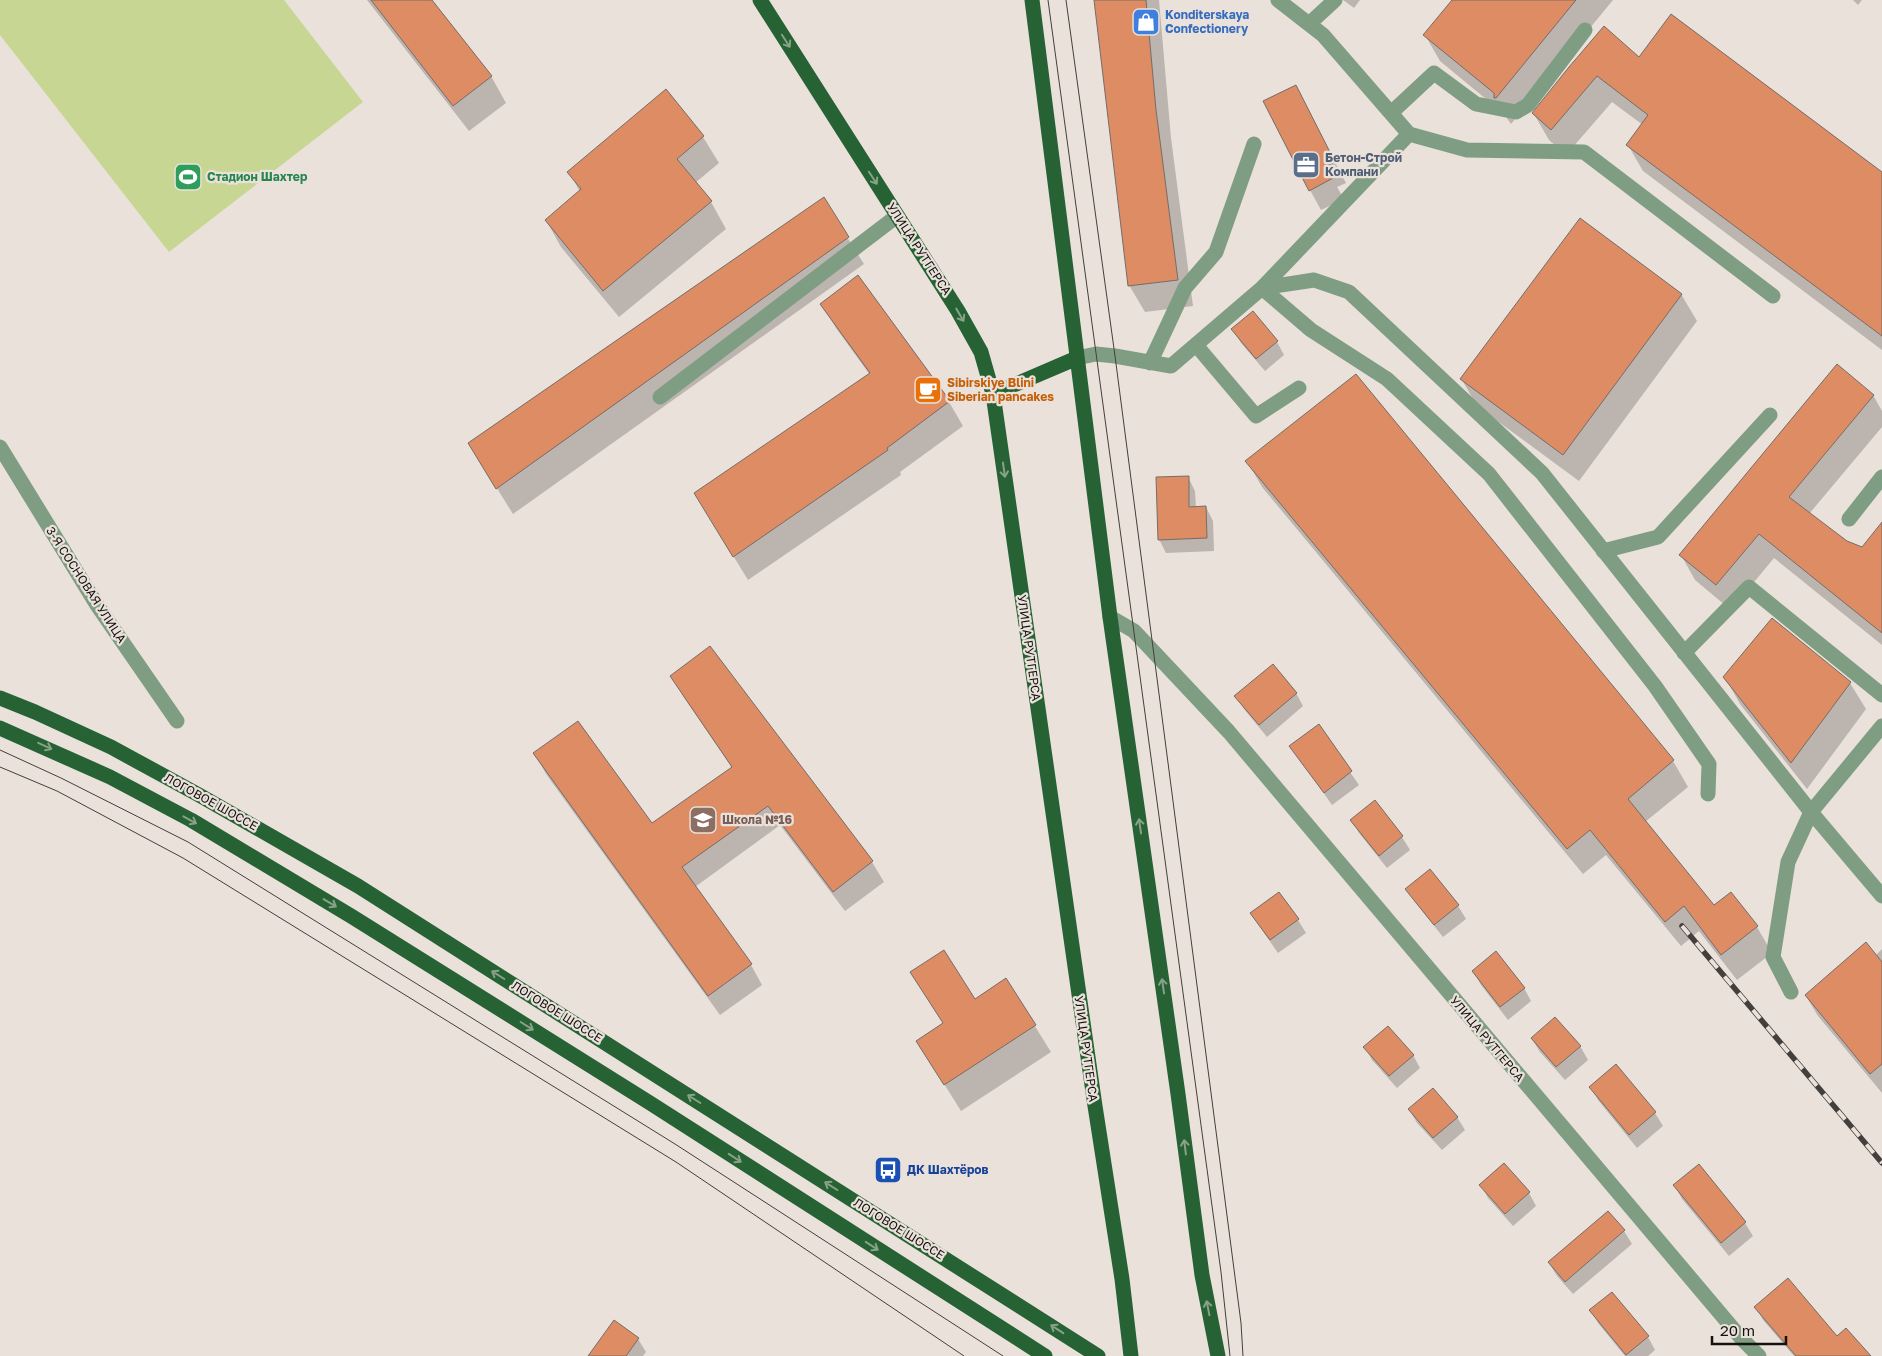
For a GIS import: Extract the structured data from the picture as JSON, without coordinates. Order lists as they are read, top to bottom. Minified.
{"streets":{"main road":["УЛИЦА РУТГЕРСА","ЛОГОВОЕ ШОССЕ"],"street":["3-Я СОСНОВАЯ УЛИЦА"]},"places":{"shop":["Konditerskaya Confectionery"],"office":["Бетон-Строй Компани"],"sports":["Стадион Шахтер"],"cafe":["Sibirskiye Blini Siberian pancakes"],"school or university":["Школа №16"],"bus stop":["ДК Шахтёров"]},"scale_bar":"20 m"}
